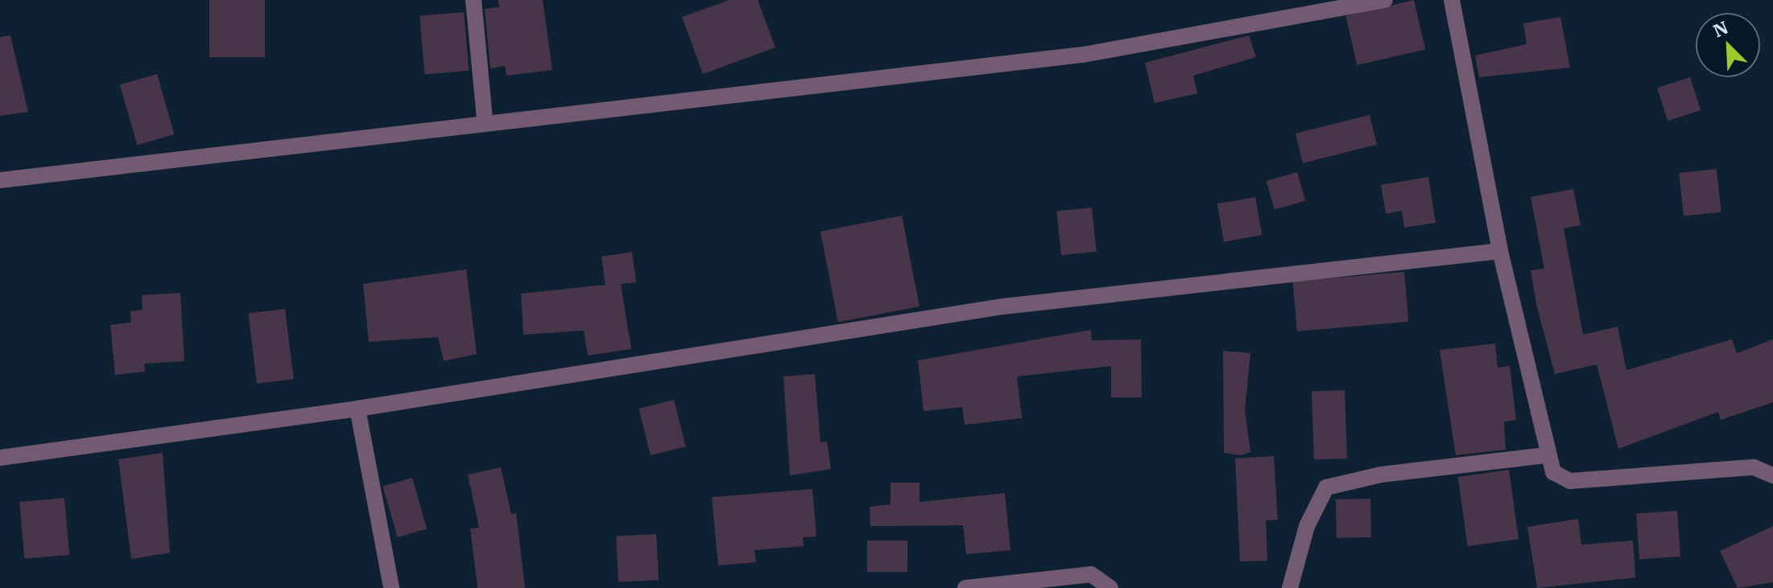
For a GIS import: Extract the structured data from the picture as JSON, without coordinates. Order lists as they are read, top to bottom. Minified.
{"north":"top left"}
